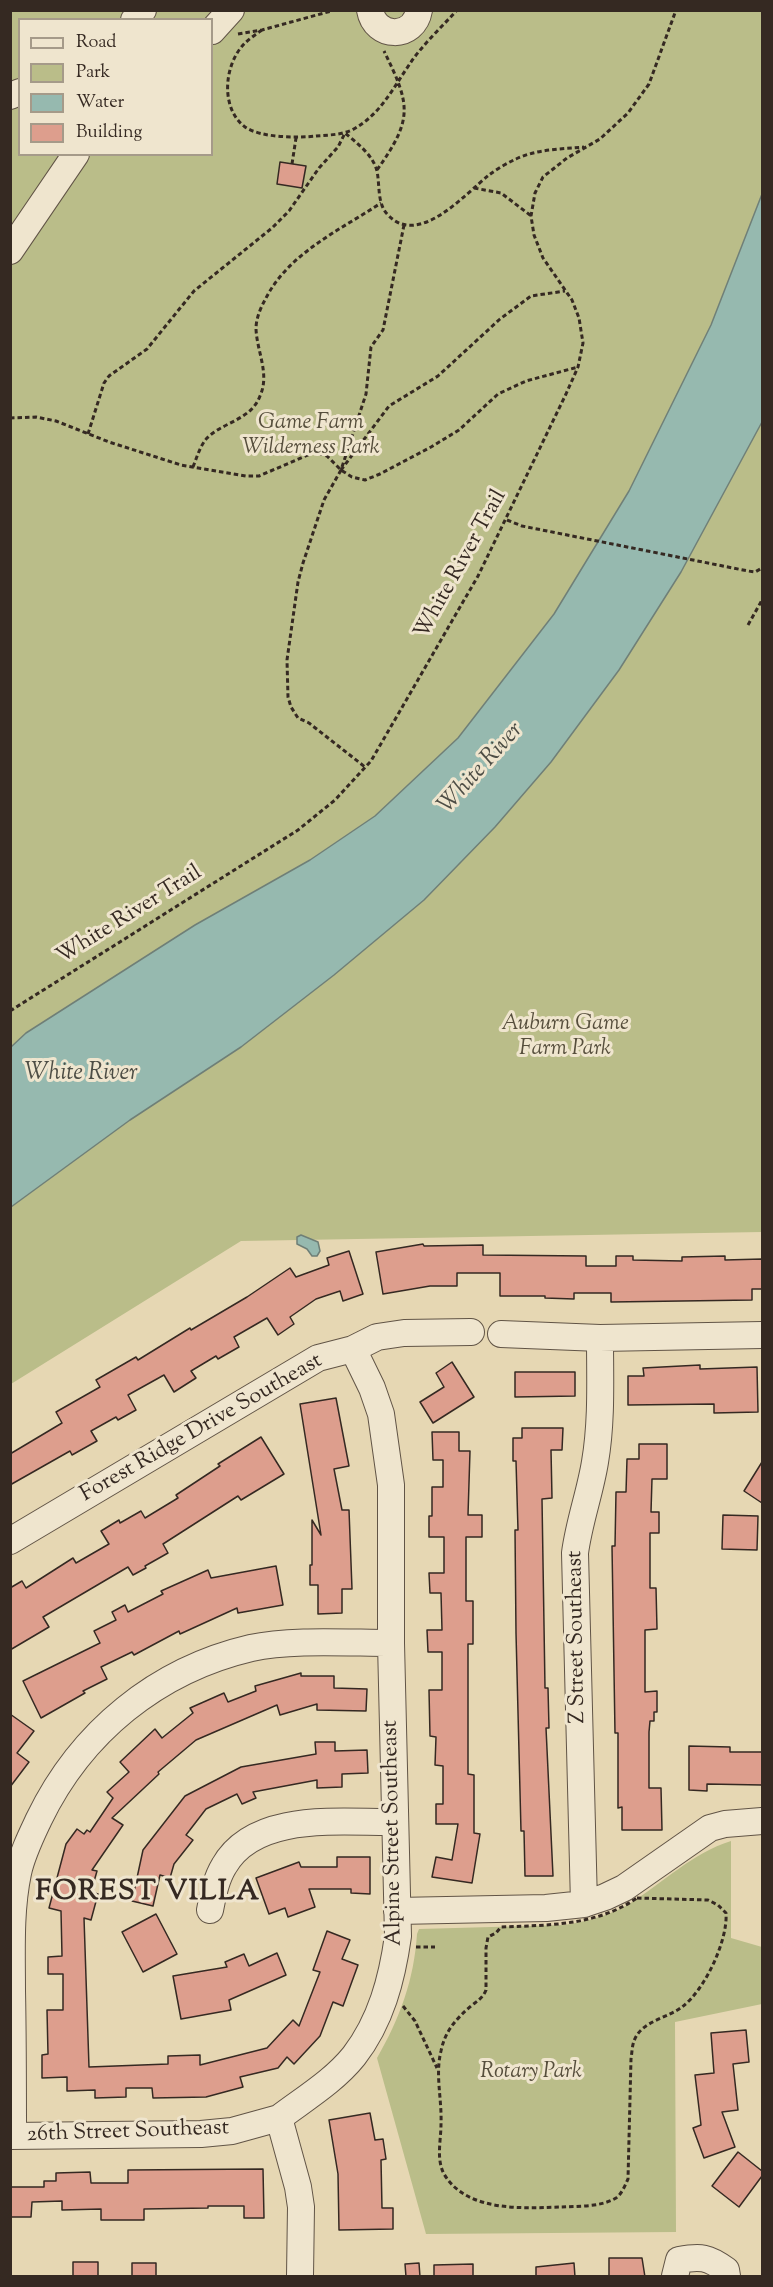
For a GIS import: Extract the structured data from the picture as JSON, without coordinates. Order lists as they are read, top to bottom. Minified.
{"streets":{"street":["Forest Ridge Drive Southeast","Z Street Southeast","Alpine Street Southeast","26th Street Southeast"],"path":["White River Trail"]},"crossings":[["Forest Ridge Drive Southeast","Alpine Street Southeast"],["Alpine Street Southeast","26th Street Southeast"]],"districts":["FOREST VILLA"],"water":["White River"],"parks":["Game Farm Wilderness Park","Auburn Game Farm Park","Rotary Park"],"legend":["Road","Park","Water","Building"]}
